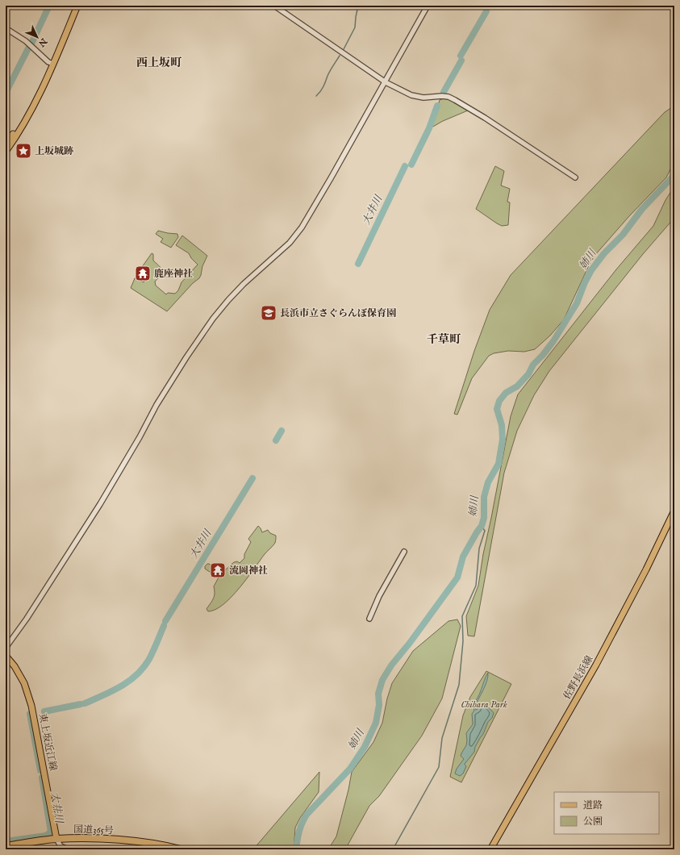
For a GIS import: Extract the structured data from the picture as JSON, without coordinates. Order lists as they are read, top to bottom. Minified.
{"streets":{"highway":["国道365号"],"main road":["佐野長浜線","東上坂近江線"]},"crossings":[["東上坂近江線","国道365号"]],"districts":["西上坂町","千草町"],"water":["大井川","姉川"],"parks":["Chihara Park"],"places":{"place":["上坂城跡"],"temple":["鹿座神社","流岡神社"],"school or university":["長浜市立さぐらんぼ保育園"]},"legend":["道路","公園"],"north":"bottom right"}
